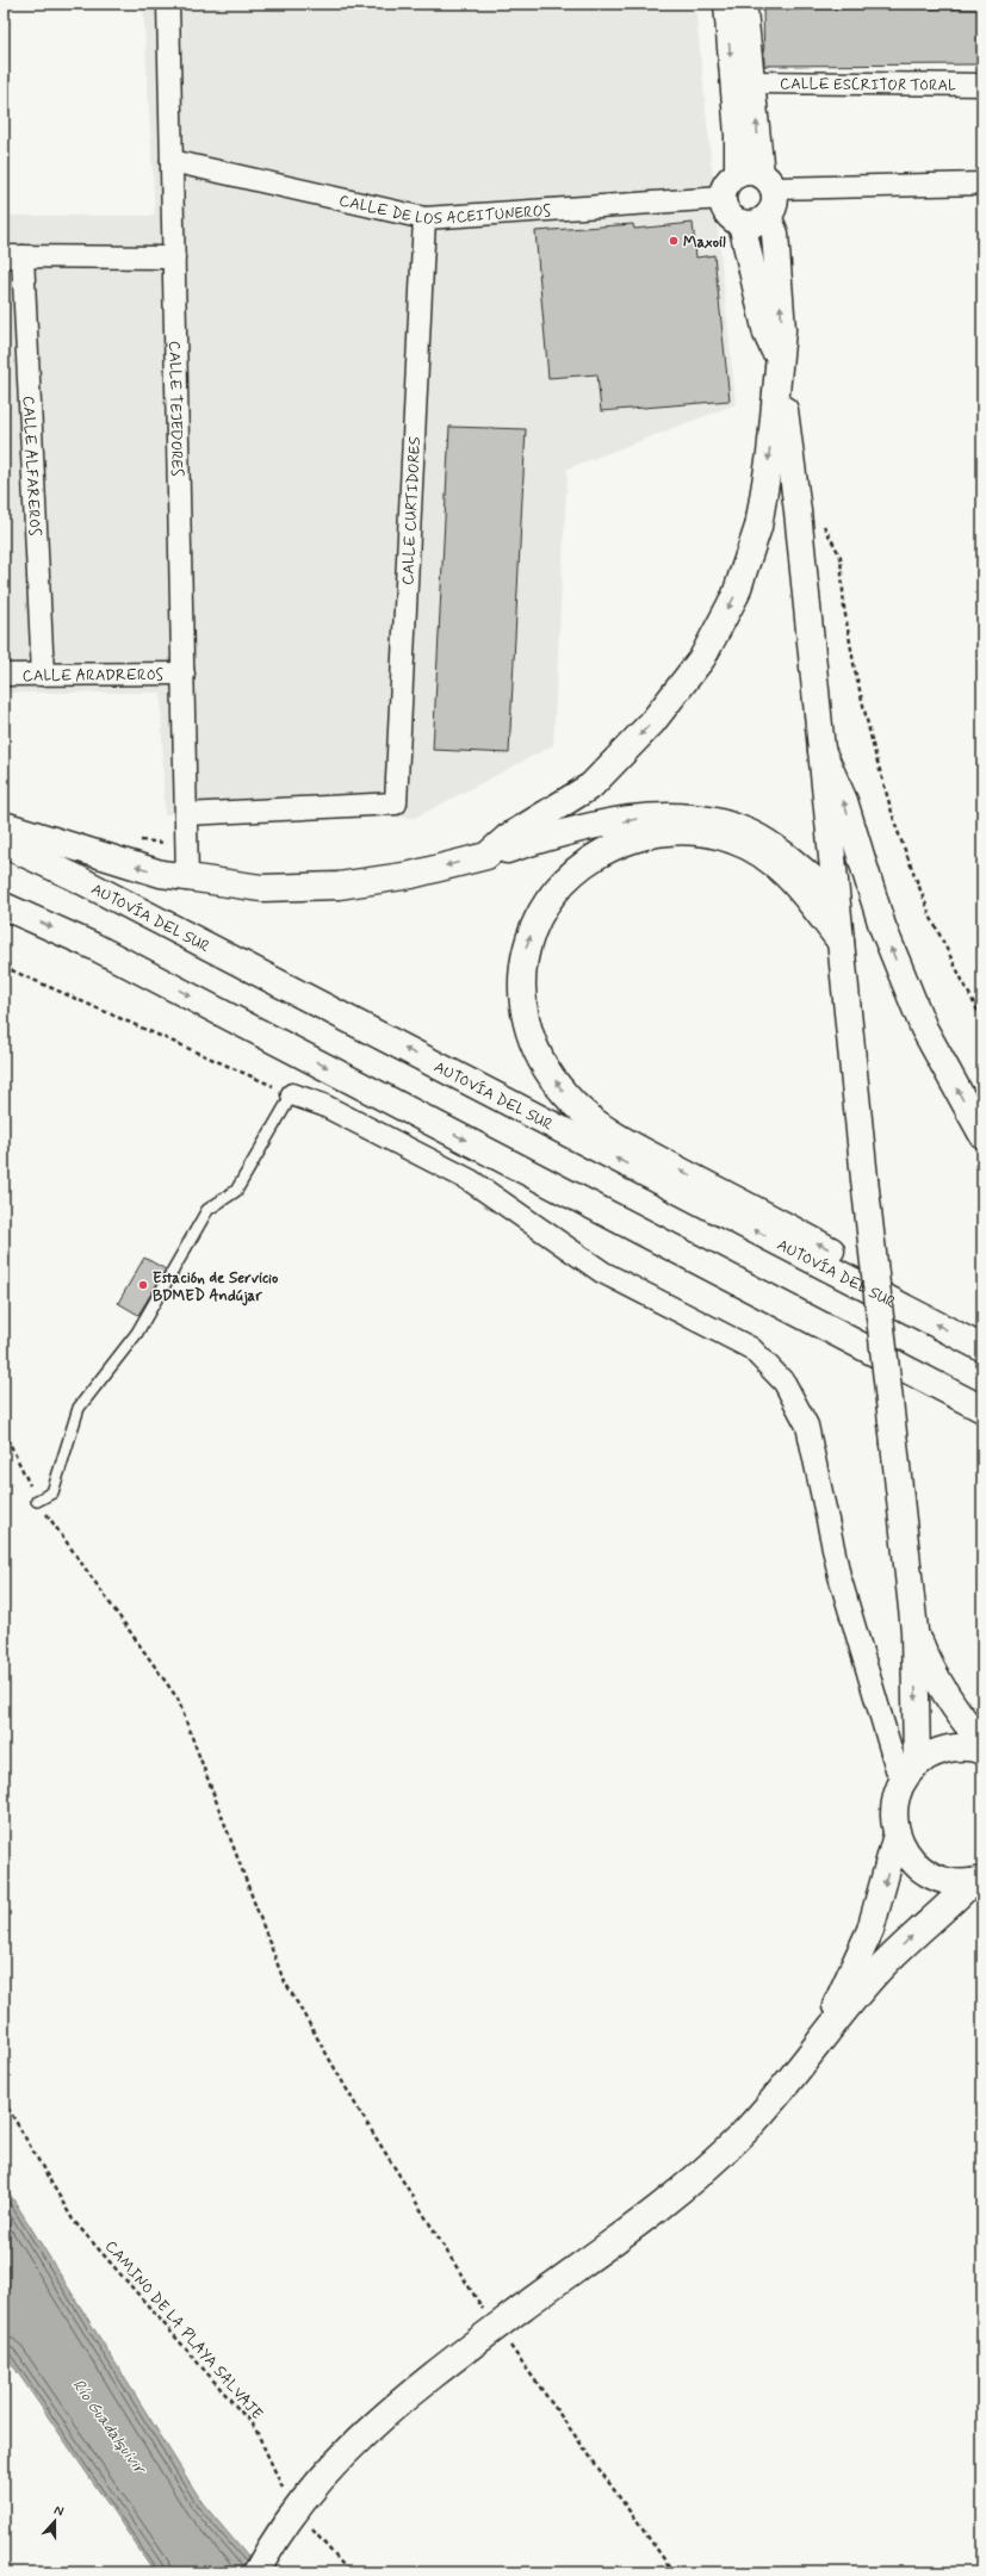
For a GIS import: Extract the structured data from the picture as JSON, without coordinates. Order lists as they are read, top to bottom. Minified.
{"streets":{"main road":["AUTOVÍA DEL SUR"],"street":["CALLE ESCRITOR TORAL","CALLE DE LOS ACEITUNEROS","CALLE TEJEDORES","CALLE ALFAREROS","CALLE CURTIDORES","CALLE ARADREROS"],"path":["CAMINO DE LA PLAYA SALVAJE"]},"crossings":[["CALLE DE LOS ACEITUNEROS","CALLE TEJEDORES"],["CALLE DE LOS ACEITUNEROS","CALLE CURTIDORES"],["CALLE TEJEDORES","CALLE CURTIDORES"],["CALLE TEJEDORES","CALLE ARADREROS"],["CALLE ALFAREROS","CALLE ARADREROS"]],"water":["Río Guadalquivir"],"places":["Maxoil","Estación de Servicio BDMED Andújar"],"north":"top"}
